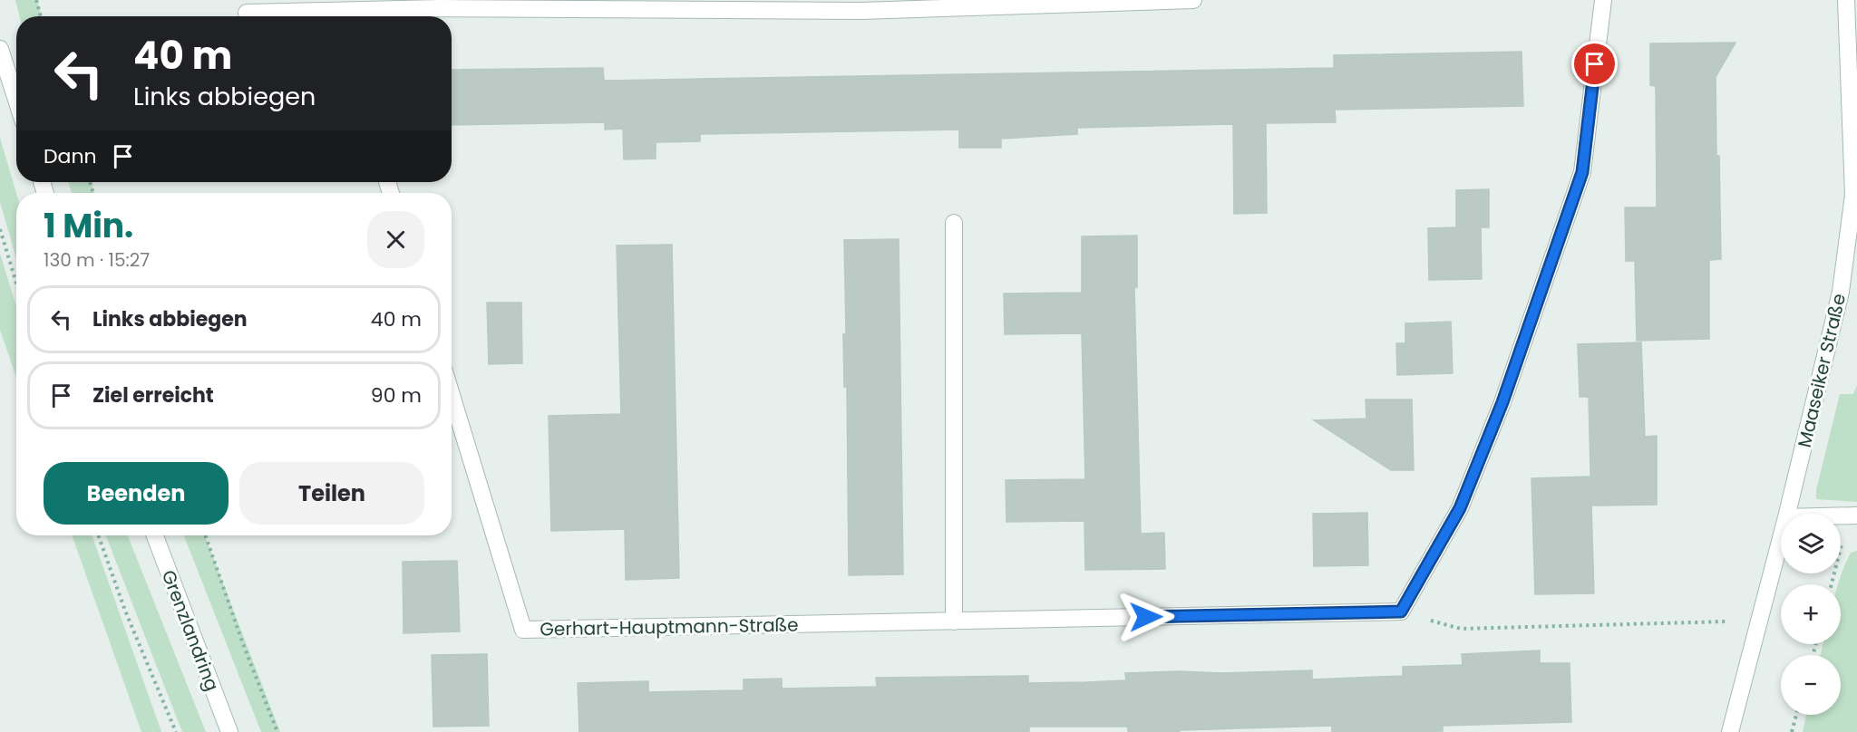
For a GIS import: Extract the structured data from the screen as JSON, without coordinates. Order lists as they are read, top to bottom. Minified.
{"streets":{"street":["Maaseiker Straße","Gerhart-Hauptmann-Straße","Grenzlandring"]},"page":{"turn":["40 m","Links abbiegen"],"then":"Dann","heading":["1 Min.","130 m · 15:27"],"list":[{"name":"Links abbiegen","value":"40 m"},{"name":"Ziel erreicht","value":"90 m"}],"buttons":["Beenden","Teilen"],"map_buttons":["+","−"]}}
